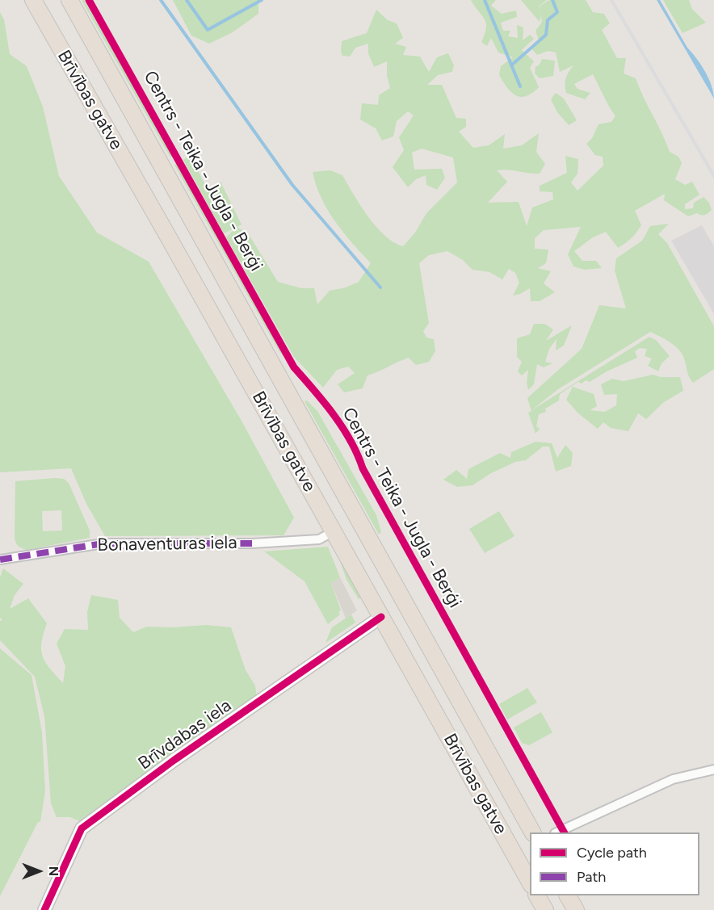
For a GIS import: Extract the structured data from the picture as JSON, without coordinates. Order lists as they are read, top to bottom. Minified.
{"streets":{"highway":["Brīvības gatve"],"street":["Bonaventuras iela","Brīvdabas iela"],"cycle path":["Centrs - Teika - Jugla - Berģi"]},"crossings":[["Brīvības gatve","Bonaventuras iela"],["Brīvības gatve","Brīvdabas iela"]],"legend":["Cycle path","Path"],"north":"right"}
